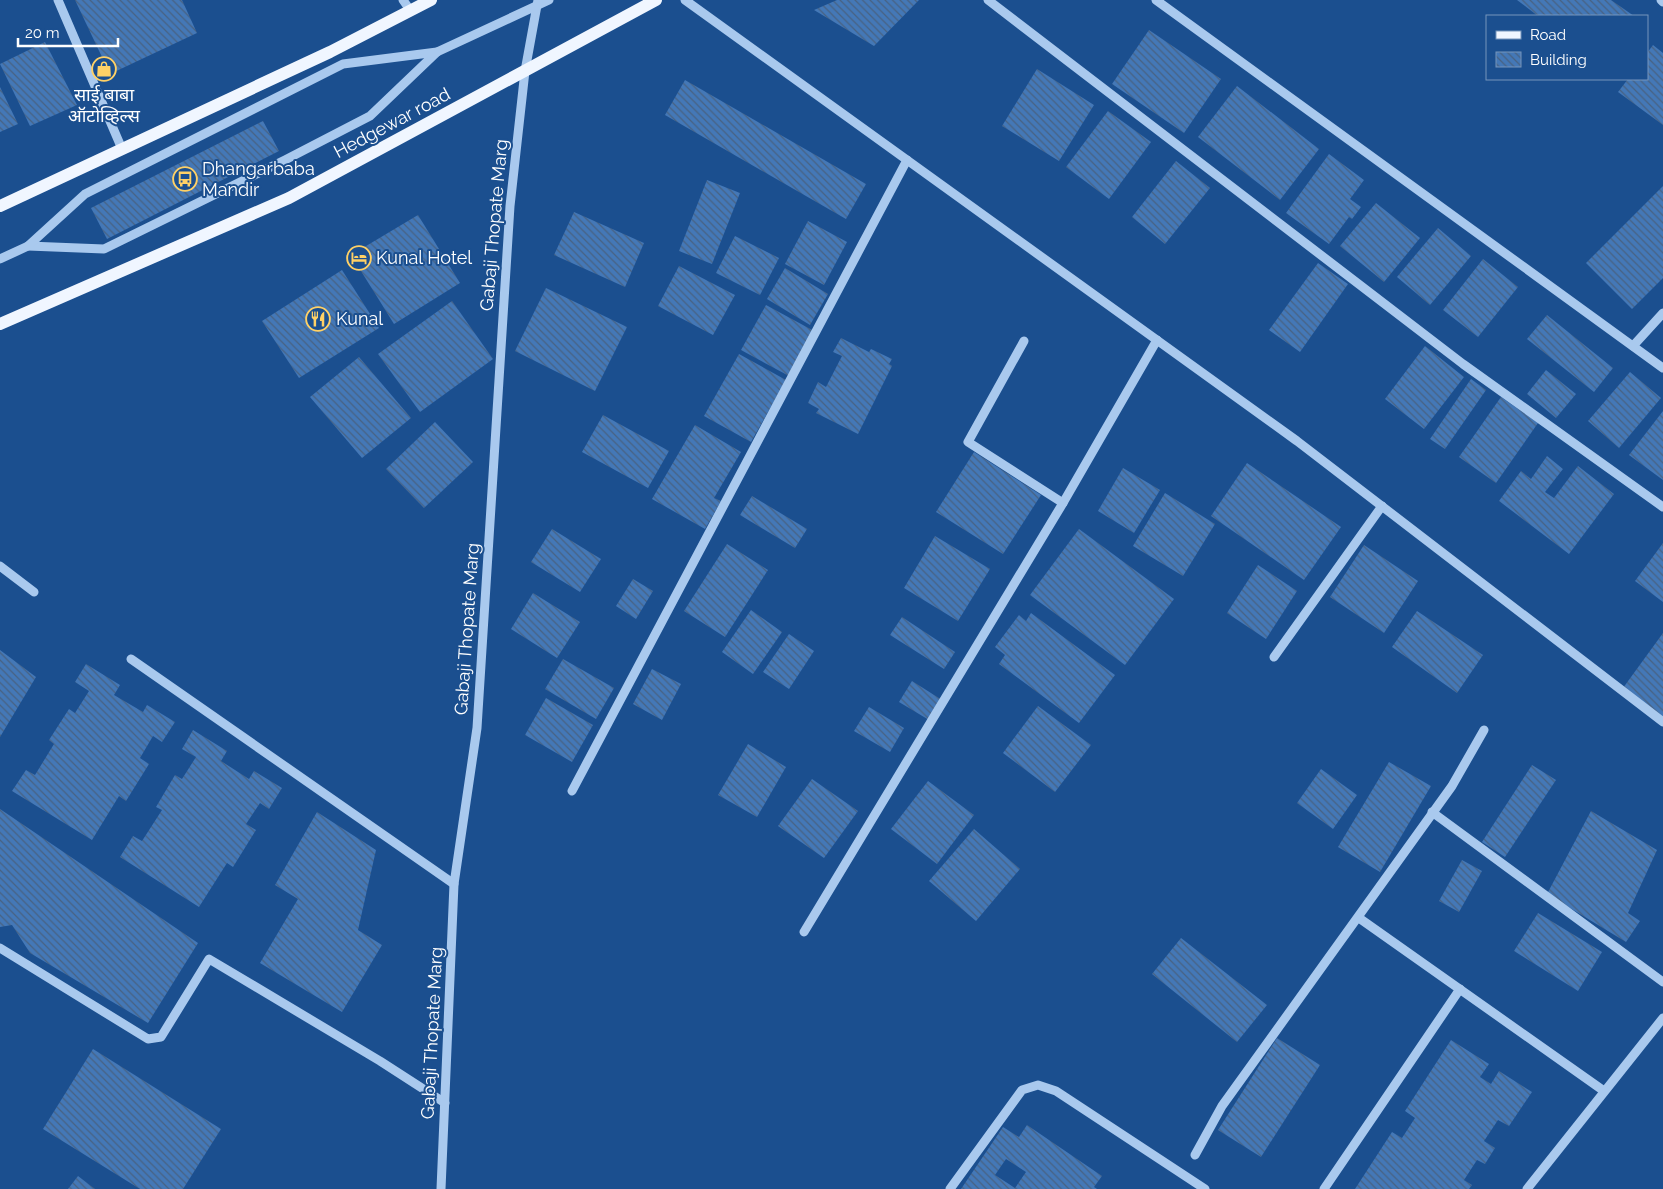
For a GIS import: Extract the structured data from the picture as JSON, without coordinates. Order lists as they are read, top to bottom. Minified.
{"streets":{"main road":["Hedgewar road"],"street":["Gabaji Thopate Marg"]},"crossings":[["Hedgewar road","Gabaji Thopate Marg"]],"places":{"shop":["साई बाबा ऑटोव्हिल्स"],"bus stop":["Dhangarbaba Mandir"],"hotel":["Kunal Hotel"],"restaurant":["Kunal"]},"legend":["Road","Building"],"scale_bar":"20 m"}
